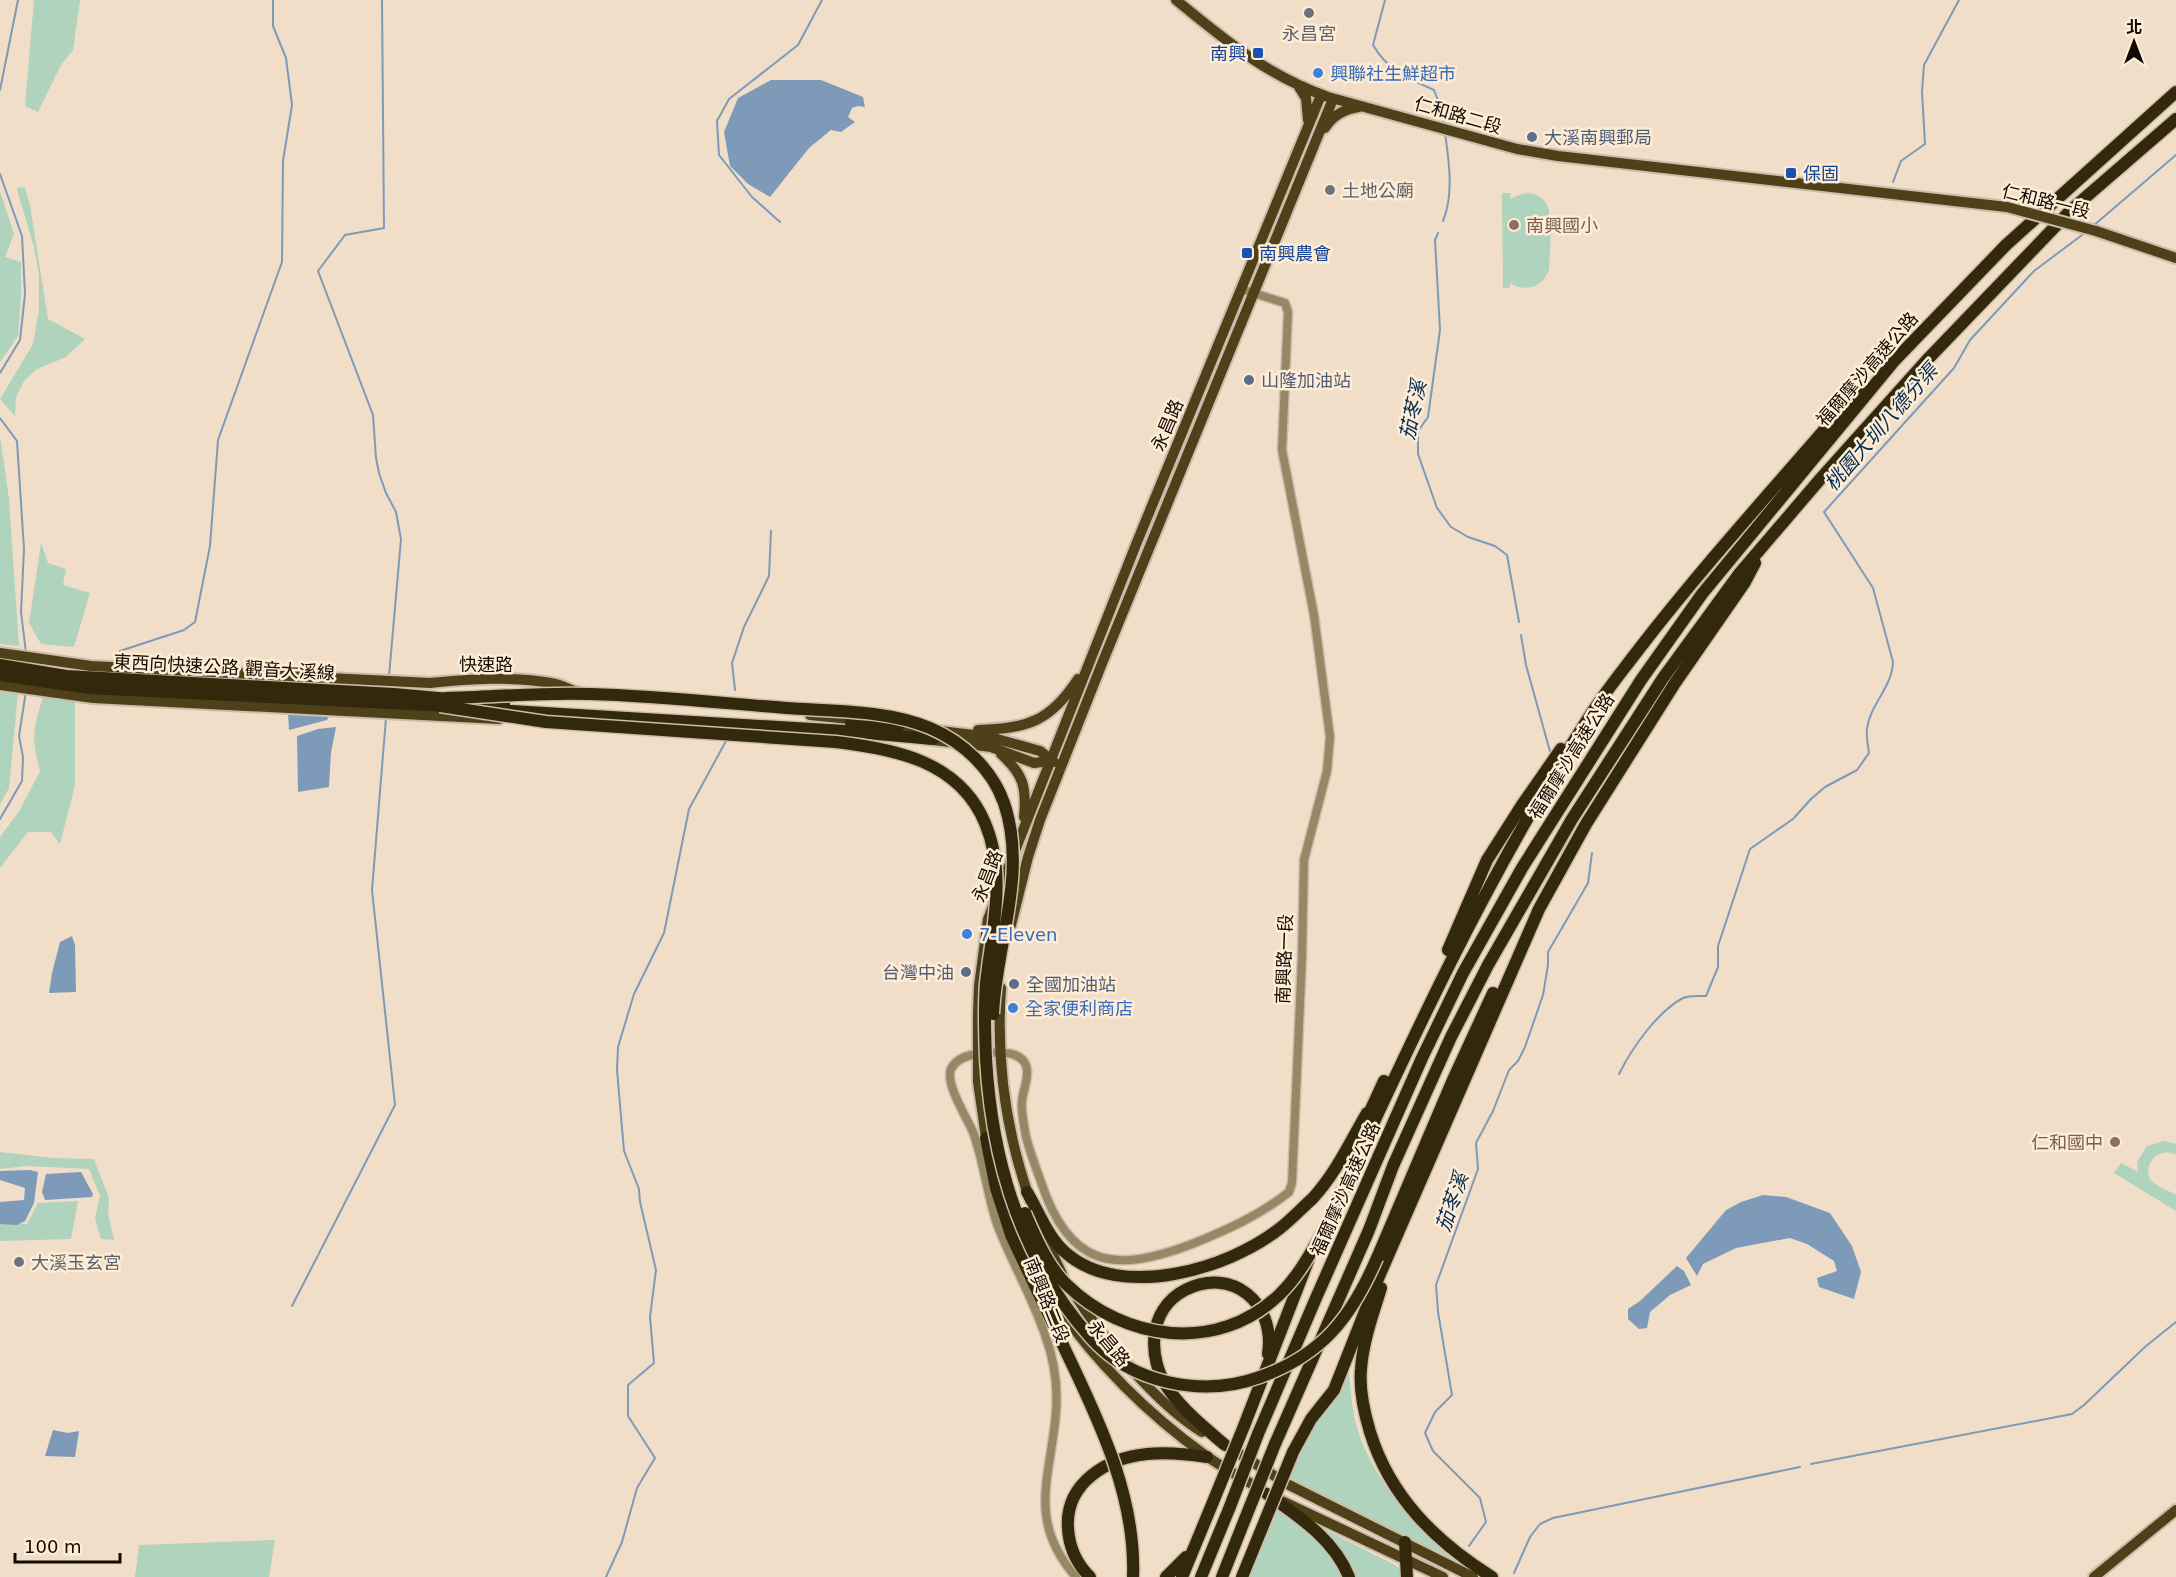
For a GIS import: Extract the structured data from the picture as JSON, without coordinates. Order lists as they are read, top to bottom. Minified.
{"streets":{"highway":["福爾摩沙高速公路","東西向快速公路 觀音大溪線"],"main road":["仁和路二段","仁和路一段","永昌路","快速路"],"street":["南興路一段","南興路二段"]},"crossings":[["仁和路二段","仁和路一段"],["仁和路二段","永昌路"],["永昌路","南興路一段"],["永昌路","南興路二段"],["南興路一段","南興路二段"]],"water":["茄苳溪","桃園大圳八德分渠"],"places":{"other":["永昌宮","興聯社生鮮超市","大溪南興郵局","土地公廟","南興國小","山隆加油站","7-Eleven","台灣中油","全國加油站","全家便利商店","仁和國中","大溪玉玄宮"],"transit":["南興","保固","南興農會"]},"scale_bar":"100 m","north":"top"}
